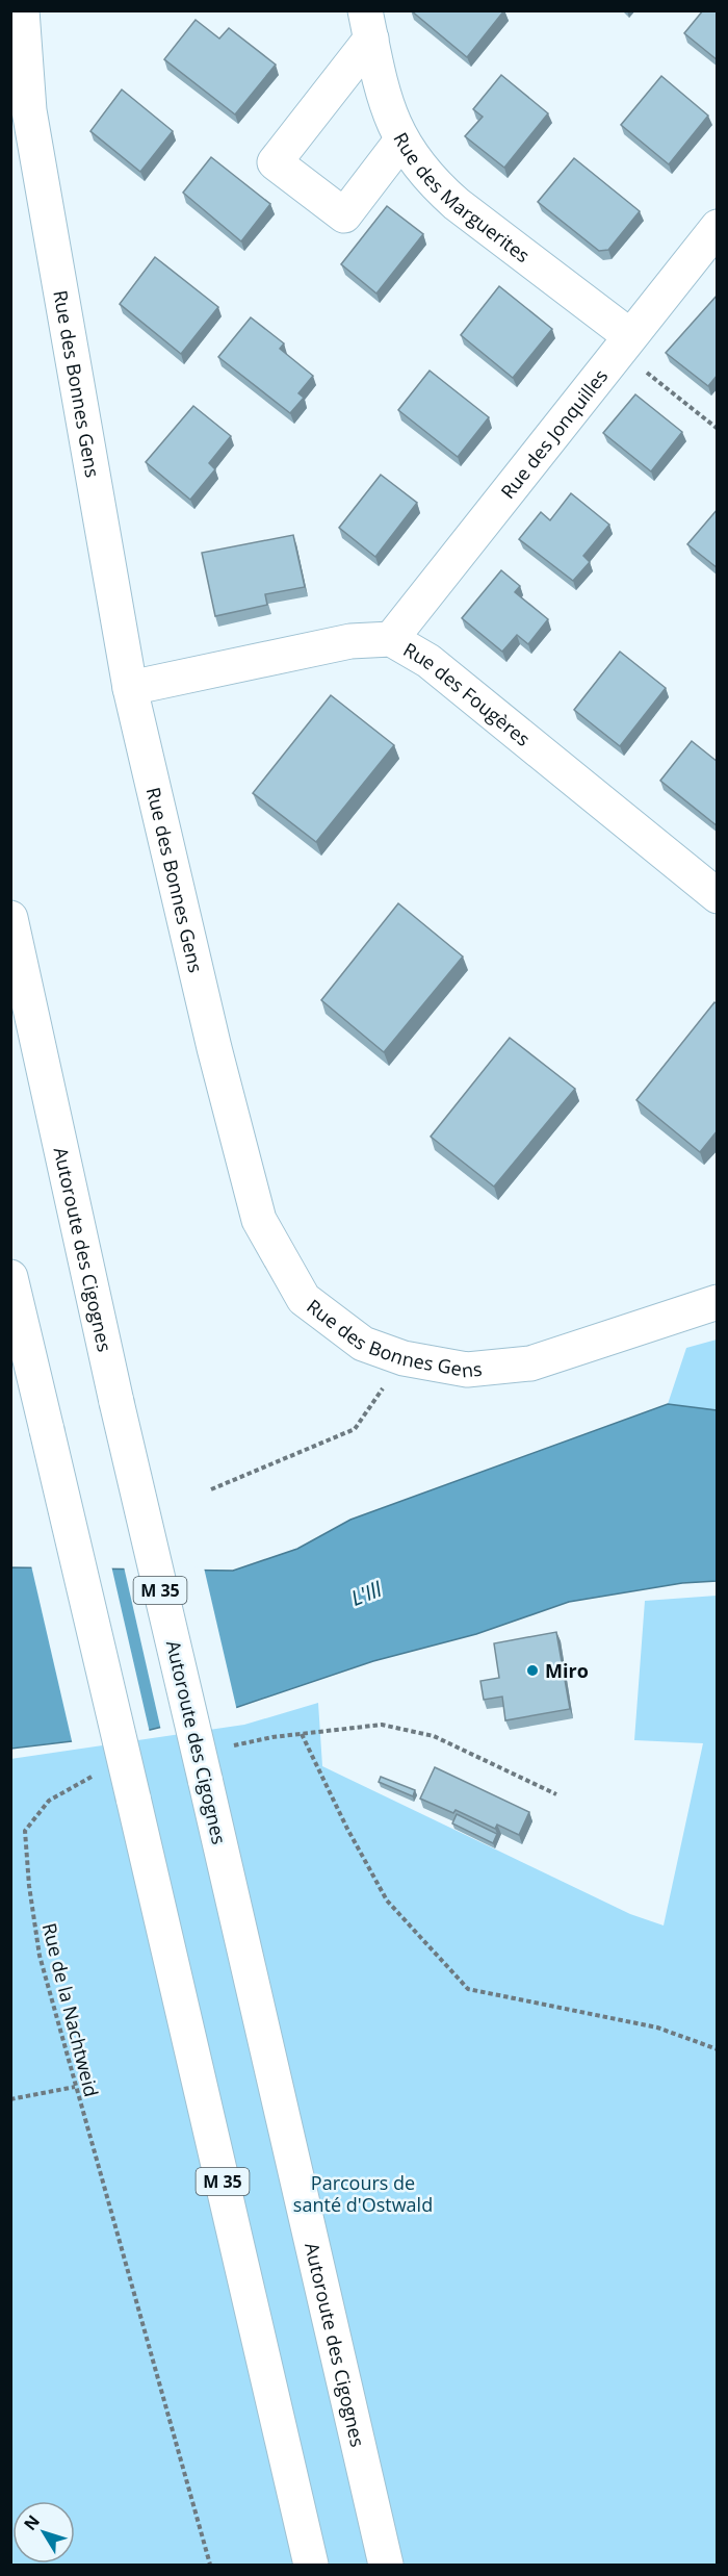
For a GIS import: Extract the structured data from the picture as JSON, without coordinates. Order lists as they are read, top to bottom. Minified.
{"streets":{"main road":["Rue des Marguerites","Rue des Bonnes Gens","Rue des Jonquilles","Rue des Fougères","Autoroute des Cigognes","M 35"],"path":["Rue de la Nachtweid"]},"crossings":[["Rue des Marguerites","Rue des Jonquilles"],["Rue des Bonnes Gens","Rue des Fougères"],["Rue des Jonquilles","Rue des Fougères"]],"water":["L'Ill"],"parks":["Parcours de santé d'Ostwald"],"places":["Miro"],"north":"top left"}
